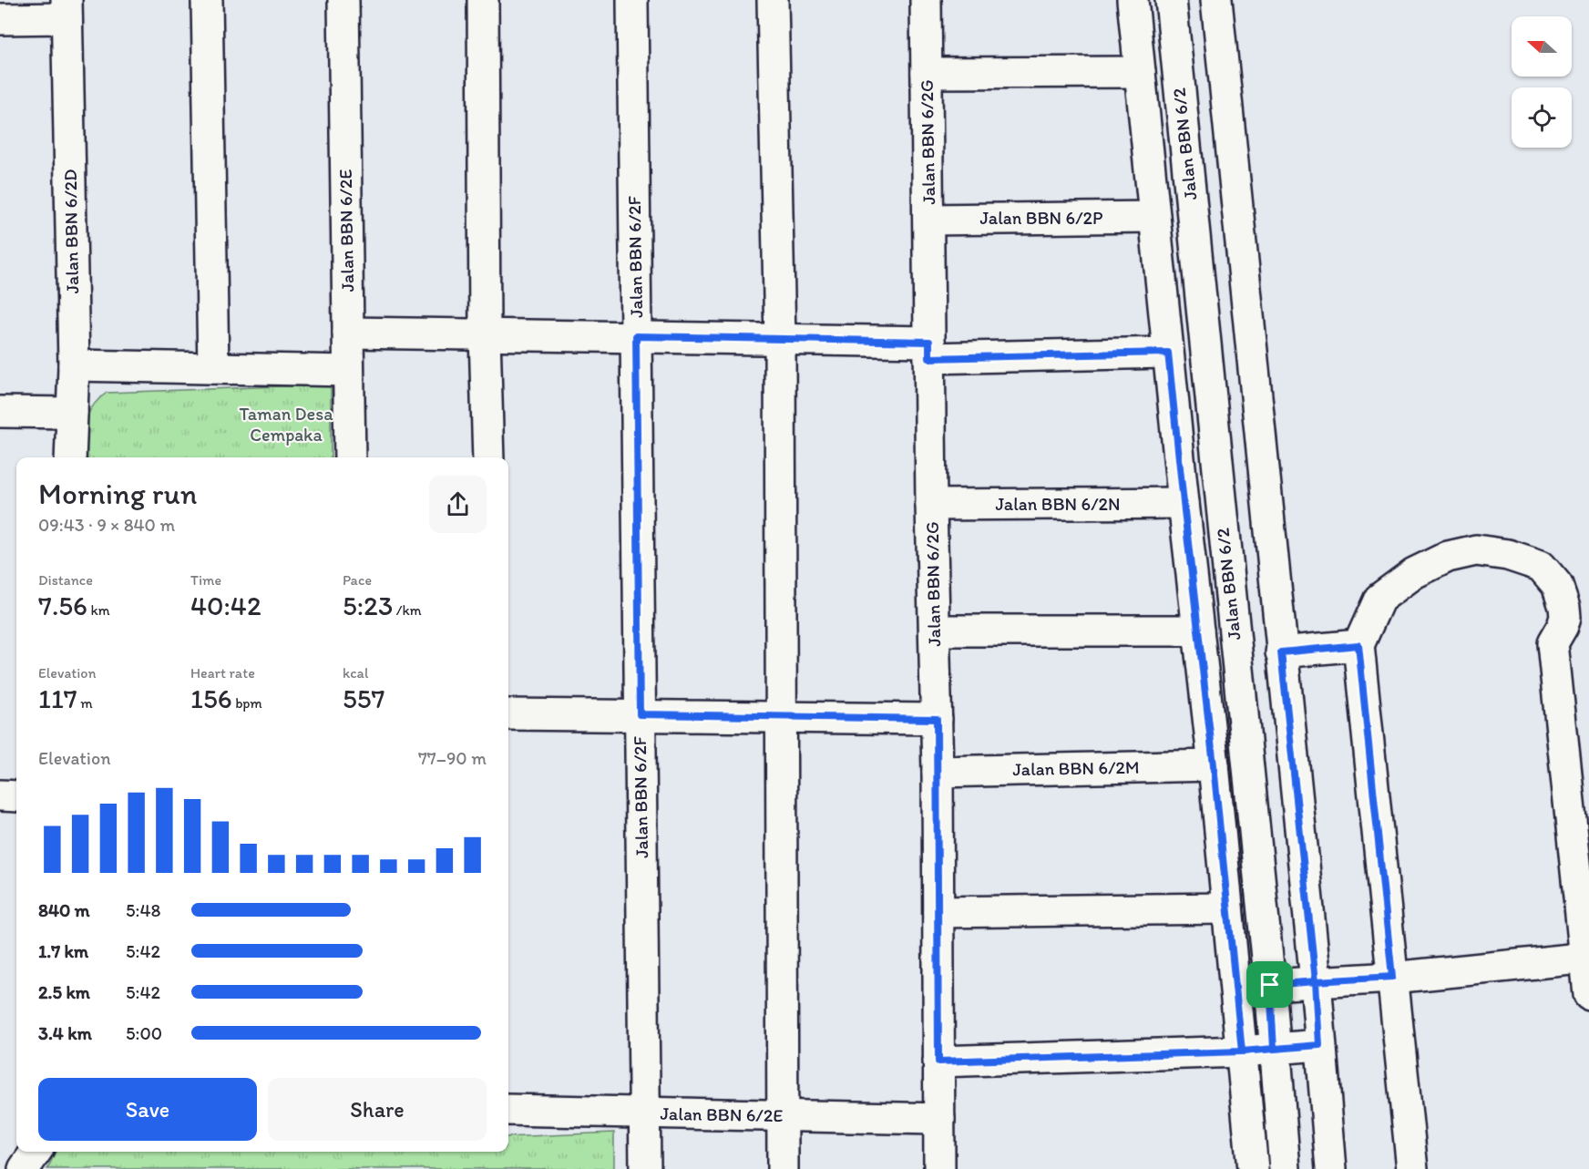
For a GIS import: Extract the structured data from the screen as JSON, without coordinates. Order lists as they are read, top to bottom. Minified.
{"streets":{"street":["Jalan BBN 6/2G","Jalan BBN 6/2","Jalan BBN 6/2P","Jalan BBN 6/2E","Jalan BBN 6/2D","Jalan BBN 6/2F","Jalan BBN 6/2N","Jalan BBN 6/2M"]},"crossings":[["Jalan BBN 6/2G","Jalan BBN 6/2P"],["Jalan BBN 6/2G","Jalan BBN 6/2E"],["Jalan BBN 6/2G","Jalan BBN 6/2N"],["Jalan BBN 6/2G","Jalan BBN 6/2M"],["Jalan BBN 6/2E","Jalan BBN 6/2F"]],"parks":["Taman Desa Cempaka"],"north":"left","page":{"heading":["Morning run","09:43 · 9 × 840 m"],"stats":[["Distance","7.56 km"],["Time","40:42"],["Pace","5:23 /km"],["Elevation","117 m"],["Heart rate","156 bpm"],["kcal","557"]],"chart":["Elevation","77–90 m"],"list":[{"name":"840 m","note":"5:48"},{"name":"1.7 km","note":"5:42"},{"name":"2.5 km","note":"5:42"},{"name":"3.4 km","note":"5:00"}],"buttons":["Save","Share"]}}
